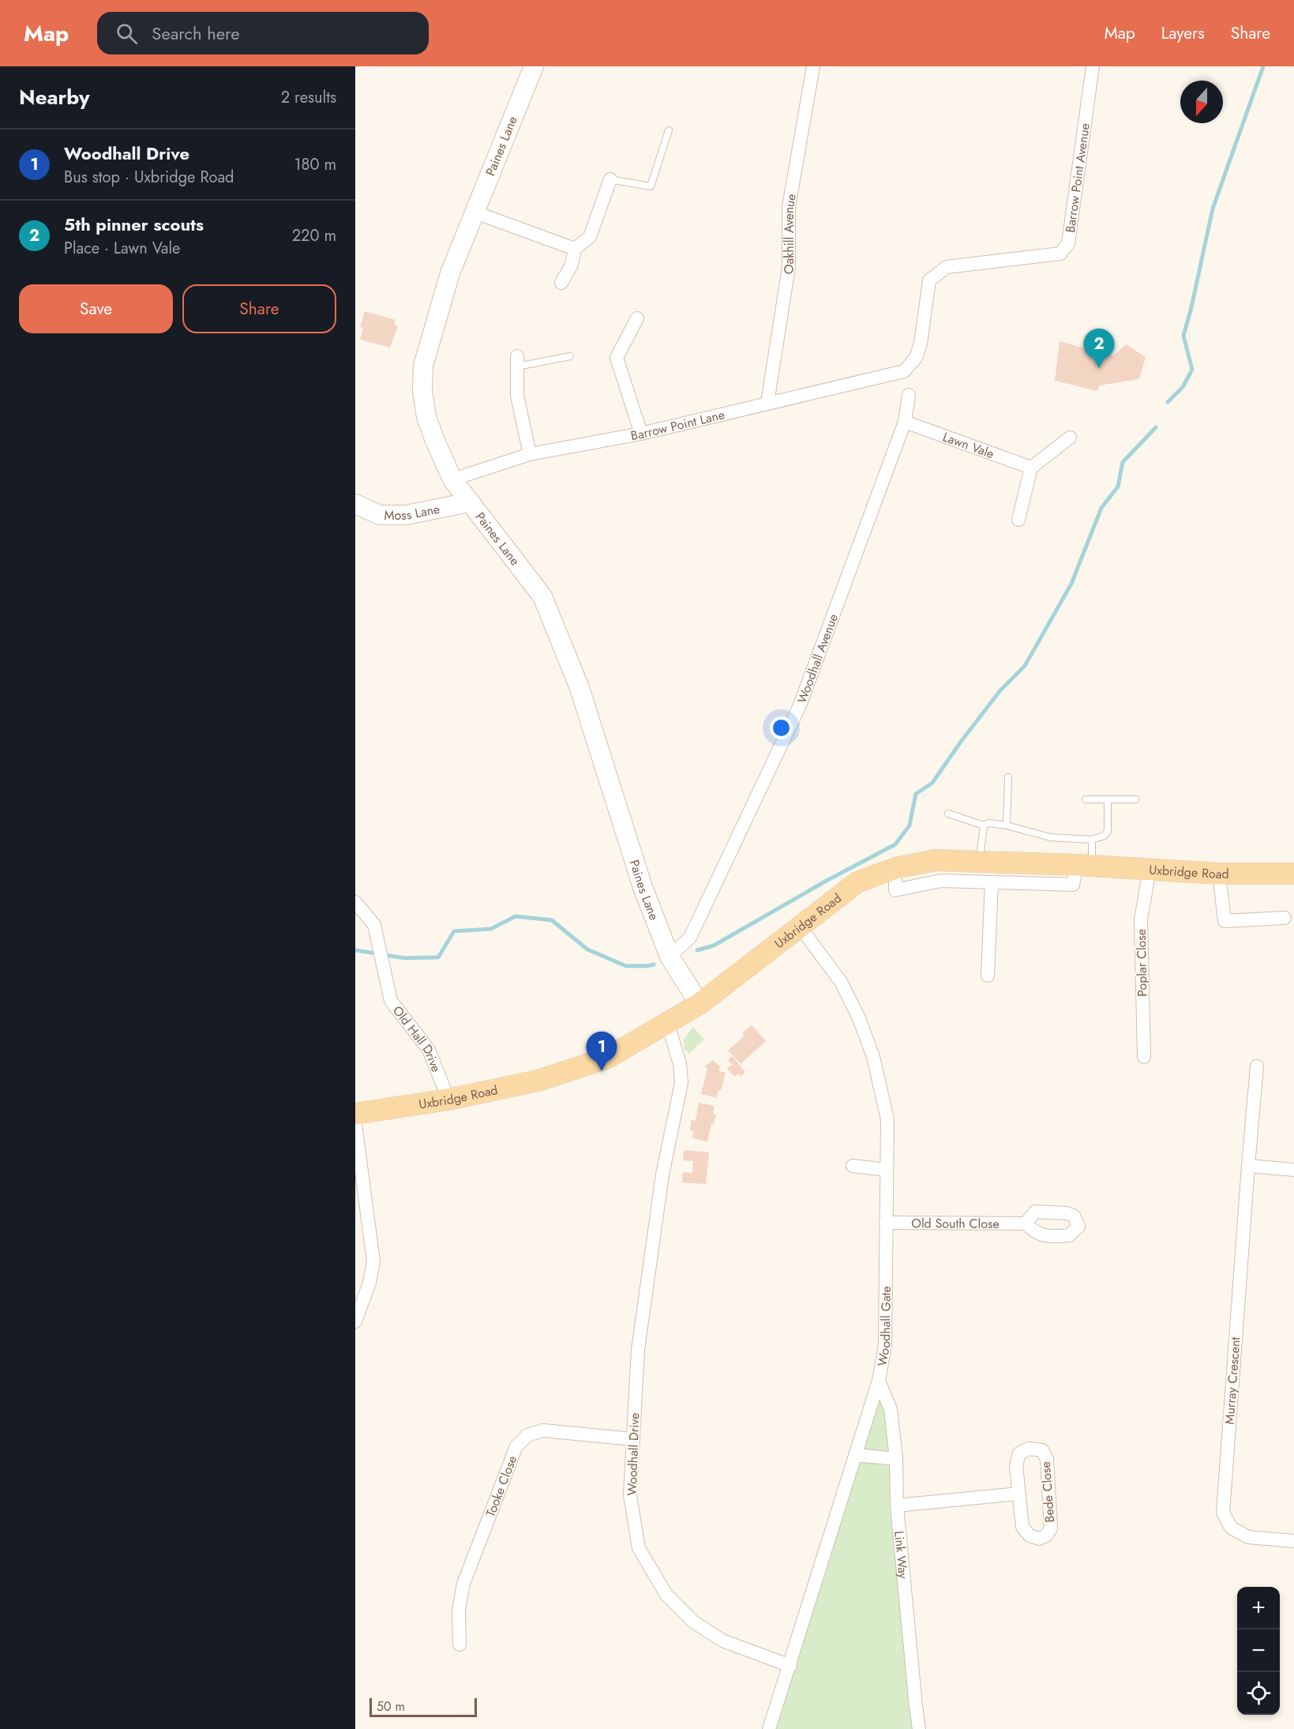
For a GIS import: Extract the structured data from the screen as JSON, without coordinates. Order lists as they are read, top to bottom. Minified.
{"streets":{"main road":["Uxbridge Road"],"street":["Paines Lane","Barrow Point Avenue","Oakhill Avenue","Barrow Point Lane","Lawn Vale","Moss Lane","Woodhall Avenue","Poplar Close","Old Hall Drive","Old South Close","Woodhall Gate","Murray Crescent","Woodhall Drive","Tooke Close","Bede Close","Link Way"]},"crossings":[["Paines Lane","Barrow Point Lane"],["Paines Lane","Moss Lane"],["Paines Lane","Woodhall Avenue"],["Paines Lane","Uxbridge Road"],["Barrow Point Avenue","Barrow Point Lane"],["Oakhill Avenue","Barrow Point Lane"],["Lawn Vale","Woodhall Avenue"],["Uxbridge Road","Poplar Close"],["Uxbridge Road","Old Hall Drive"],["Uxbridge Road","Woodhall Gate"],["Uxbridge Road","Woodhall Drive"],["Old South Close","Woodhall Gate"],["Woodhall Gate","Woodhall Drive"],["Woodhall Gate","Link Way"],["Woodhall Drive","Tooke Close"]],"scale_bar":"50 m","north":"bottom","page":{"header":"Map","search":"Search here","nav":["Map","Layers","Share"],"heading":["Nearby","2 results"],"list":[{"mark":"1","name":"Woodhall Drive","note":"Bus stop · Uxbridge Road","value":"180 m"},{"mark":"2","name":"5th pinner scouts","note":"Place · Lawn Vale","value":"220 m"}],"buttons":["Save","Share"],"pins":["2","1"],"map_buttons":["+","−"],"scale":"50 m"}}
